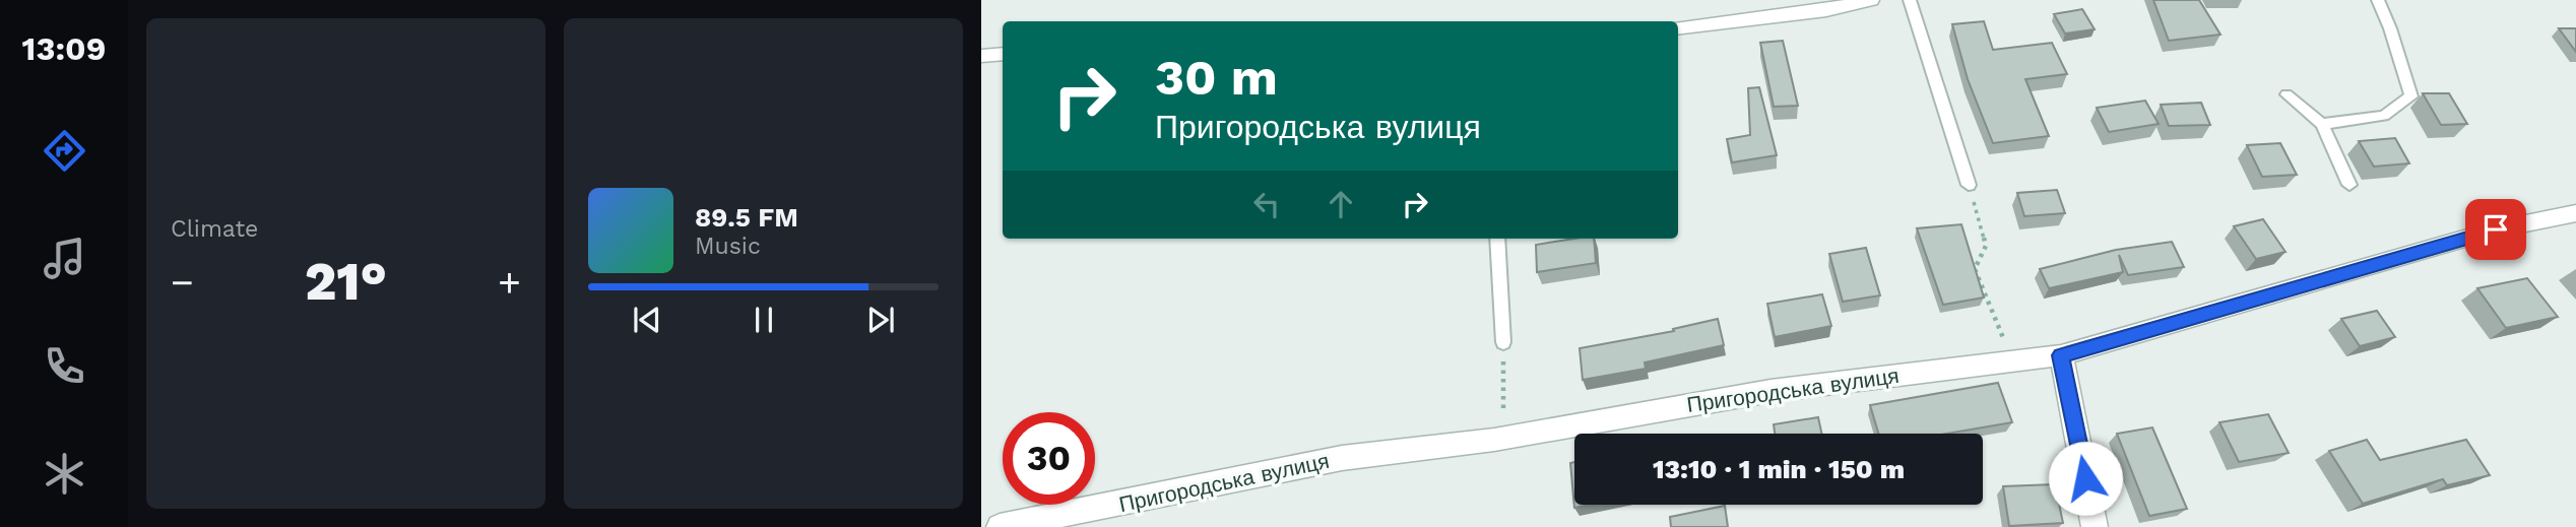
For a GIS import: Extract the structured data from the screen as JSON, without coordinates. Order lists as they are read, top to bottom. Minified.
{"streets":{"street":["Пригородська вулиця"]},"page":{"tabs":"13:09","tile":"Climate","turn":["30 m","Пригородська вулиця"],"song":["89.5 FM","Music"],"heat":["−","21°","+"],"limit":"30","trip":"13:10 · 1 min · 150 m"}}
